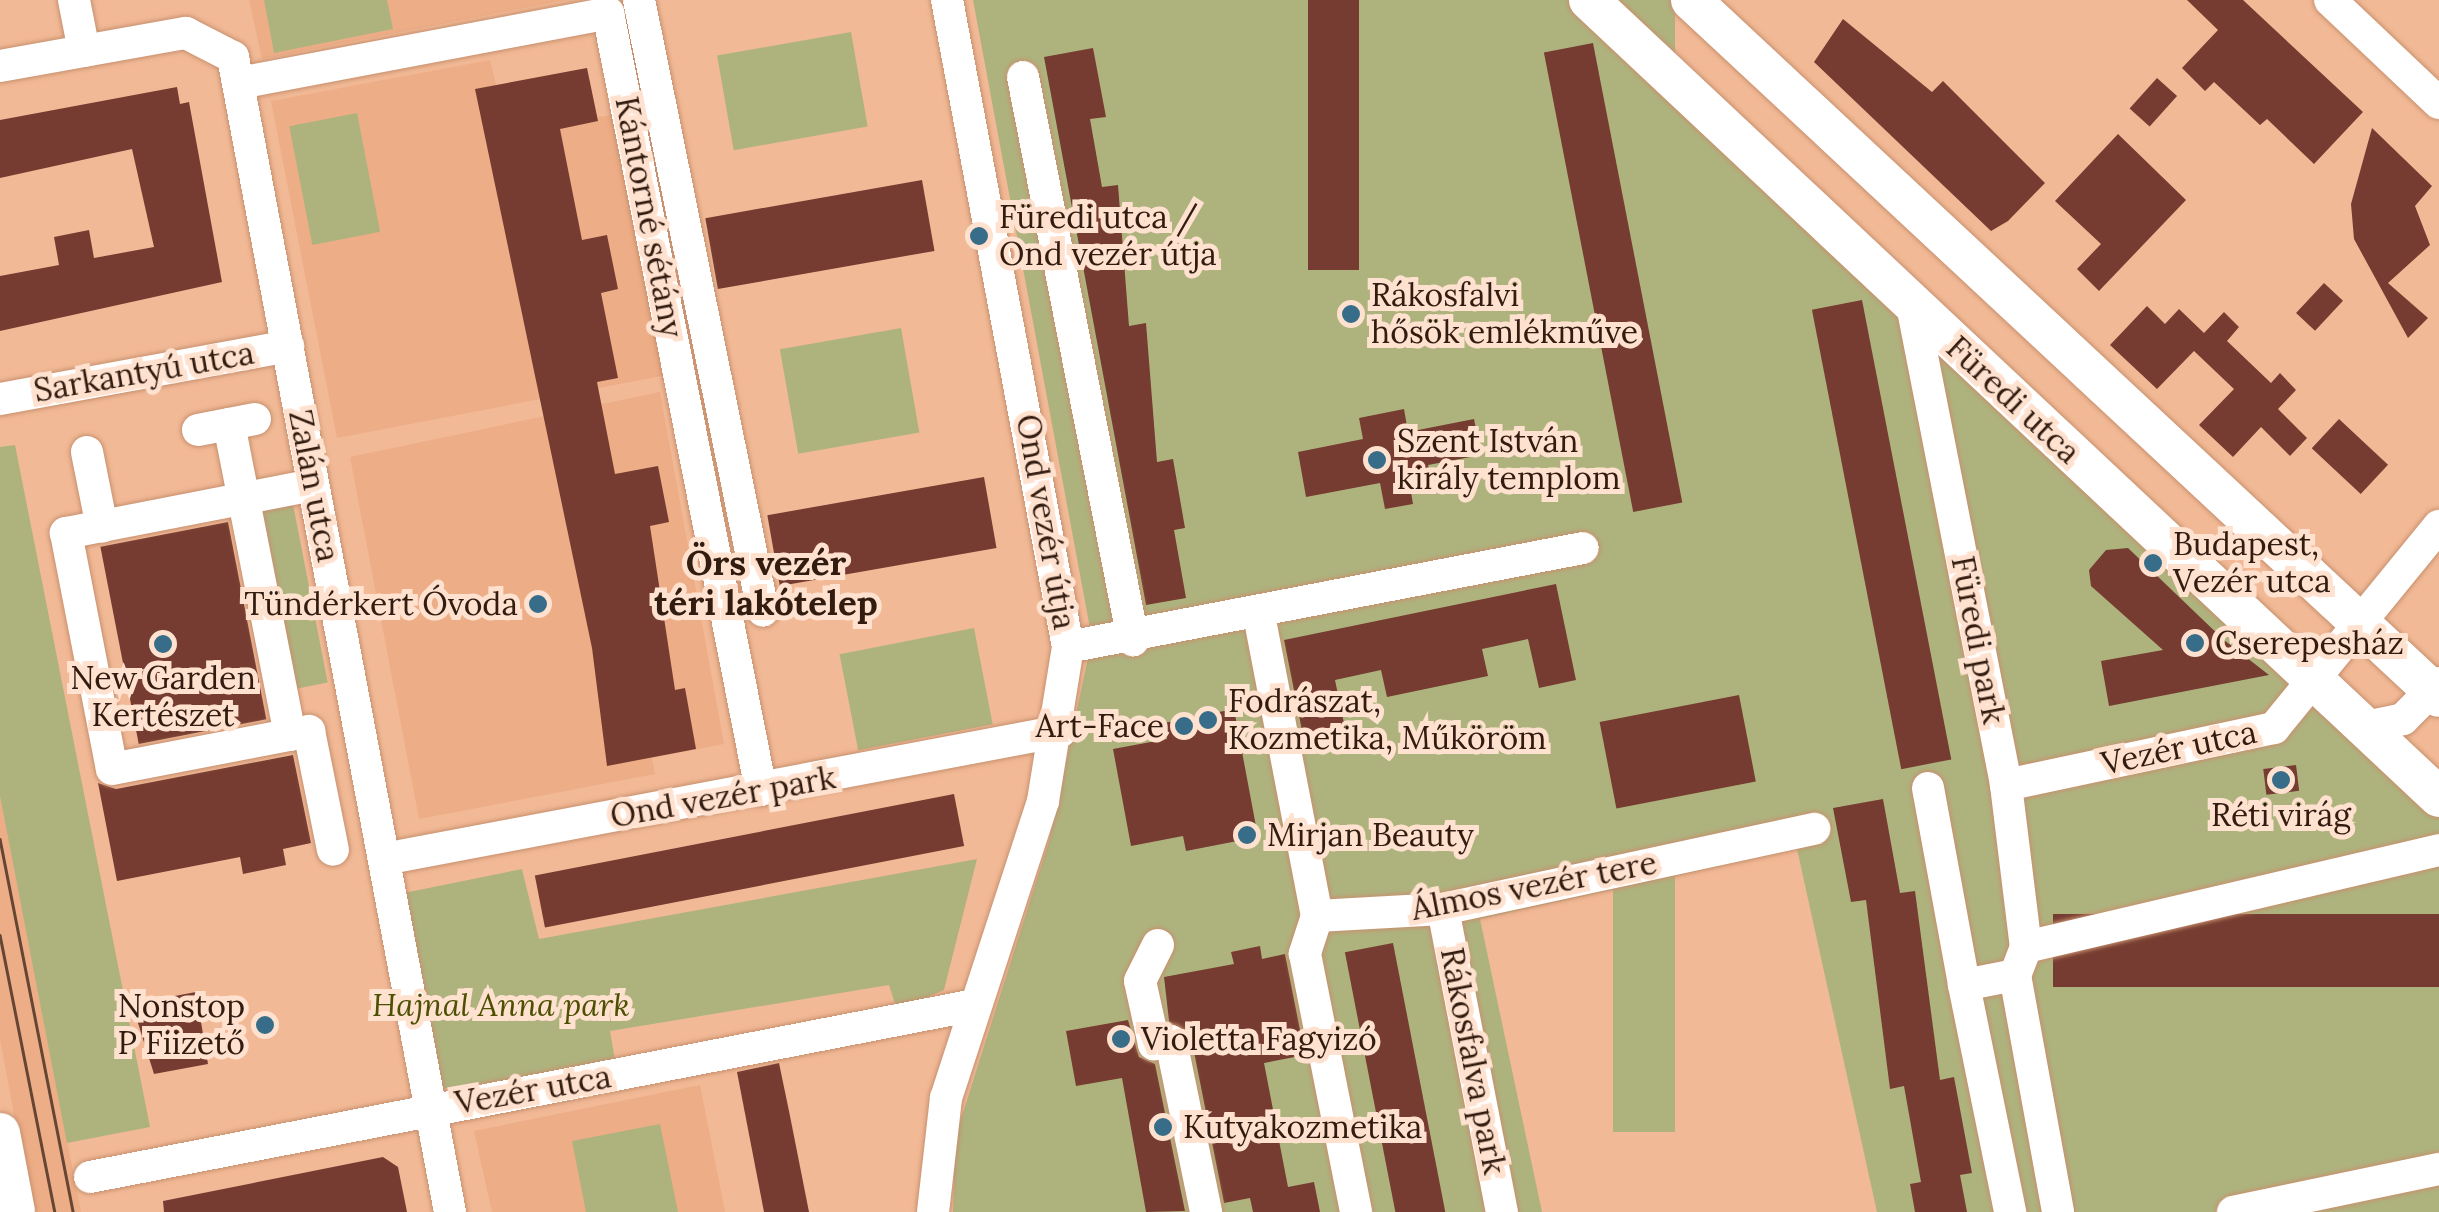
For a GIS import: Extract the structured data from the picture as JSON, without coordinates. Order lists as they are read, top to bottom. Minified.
{"streets":{"main road":["Füredi utca"],"street":["Kántorné sétány","Sarkantyú utca","Zalán utca","Ond vezér útja","Füredi park","Vezér utca","Ond vezér park","Álmos vezér tere","Rákosfalva park"]},"crossings":[["Kántorné sétány","Zalán utca"],["Kántorné sétány","Ond vezér park"],["Sarkantyú utca","Zalán utca"],["Füredi utca","Füredi park"],["Füredi utca","Vezér utca"],["Zalán utca","Vezér utca"],["Zalán utca","Ond vezér park"],["Ond vezér útja","Vezér utca"],["Ond vezér útja","Ond vezér park"],["Füredi park","Vezér utca"],["Álmos vezér tere","Rákosfalva park"]],"districts":["Örs vezér téri lakótelep"],"parks":["Hajnal Anna park"],"places":["Füredi utca / Ond vezér útja","Rákosfalvi hősök emlékműve","Szent István király templom","Budapest, Vezér utca","Tündérkert Óvoda","Cserepesház","New Garden Kertészet","Fodrászat, Kozmetika, Műköröm","Art-Face","Réti virág","Mirjan Beauty","Nonstop P Fiizető","Violetta Fagyizó","Kutyakozmetika"]}
